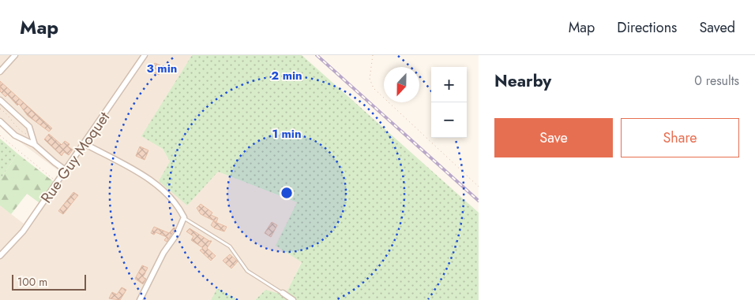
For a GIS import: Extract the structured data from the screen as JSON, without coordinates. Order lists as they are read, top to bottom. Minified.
{"streets":{"street":["Rue Guy Moquet"]},"scale_bar":"100 m","north":"bottom","page":{"header":"Map","nav":["Map","Directions","Saved"],"heading":["Nearby","0 results"],"map_buttons":["+","−"],"buttons":["Save","Share"],"scale":"100 m"},"rings":["3 min","2 min","1 min"]}
